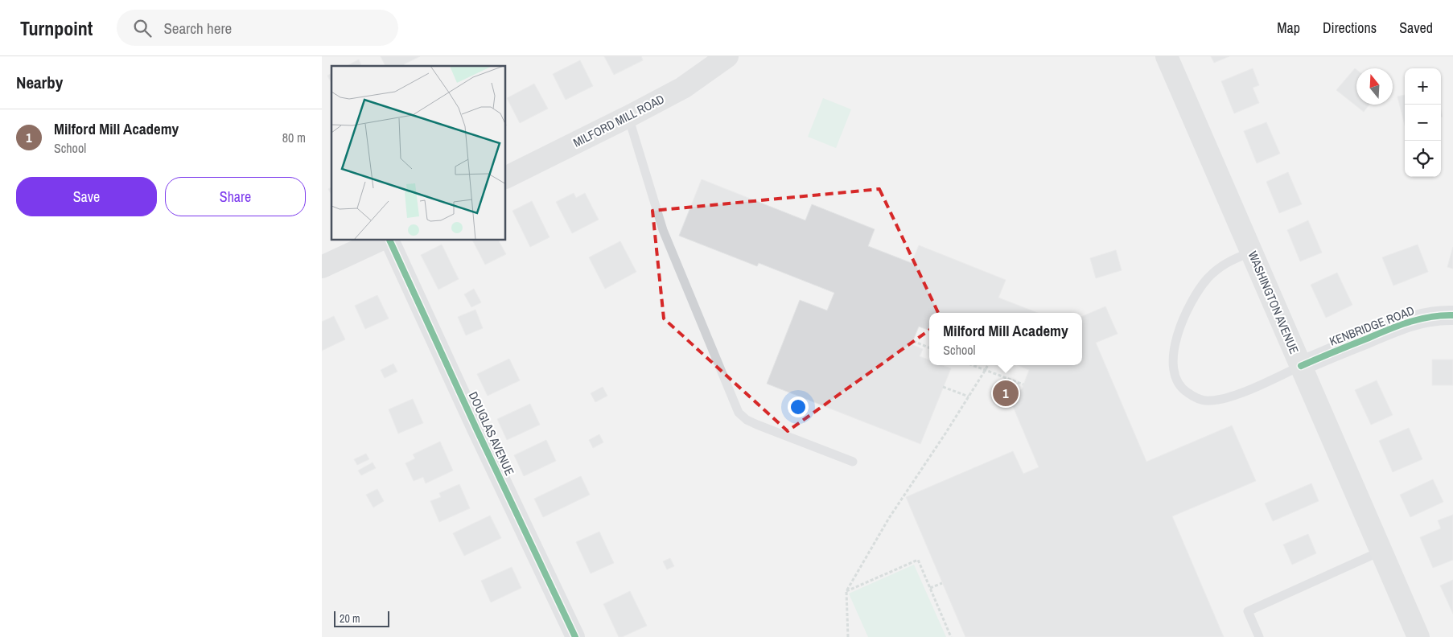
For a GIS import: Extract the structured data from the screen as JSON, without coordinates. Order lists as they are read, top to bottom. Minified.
{"streets":{"main road":["MILFORD MILL ROAD","WASHINGTON AVENUE"],"street":["KENBRIDGE ROAD","DOUGLAS AVENUE"]},"crossings":[["WASHINGTON AVENUE","KENBRIDGE ROAD"]],"scale_bar":"20 m","north":"top","page":{"header":"Turnpoint","search":"Search here","nav":["Map","Directions","Saved"],"heading":"Nearby","map_buttons":["+","−"],"list":[{"mark":"1","name":"Milford Mill Academy","note":"School","value":"80 m"}],"buttons":["Save","Share"],"popup":["Milford Mill Academy","School"],"pins":"1","scale":"20 m"}}
